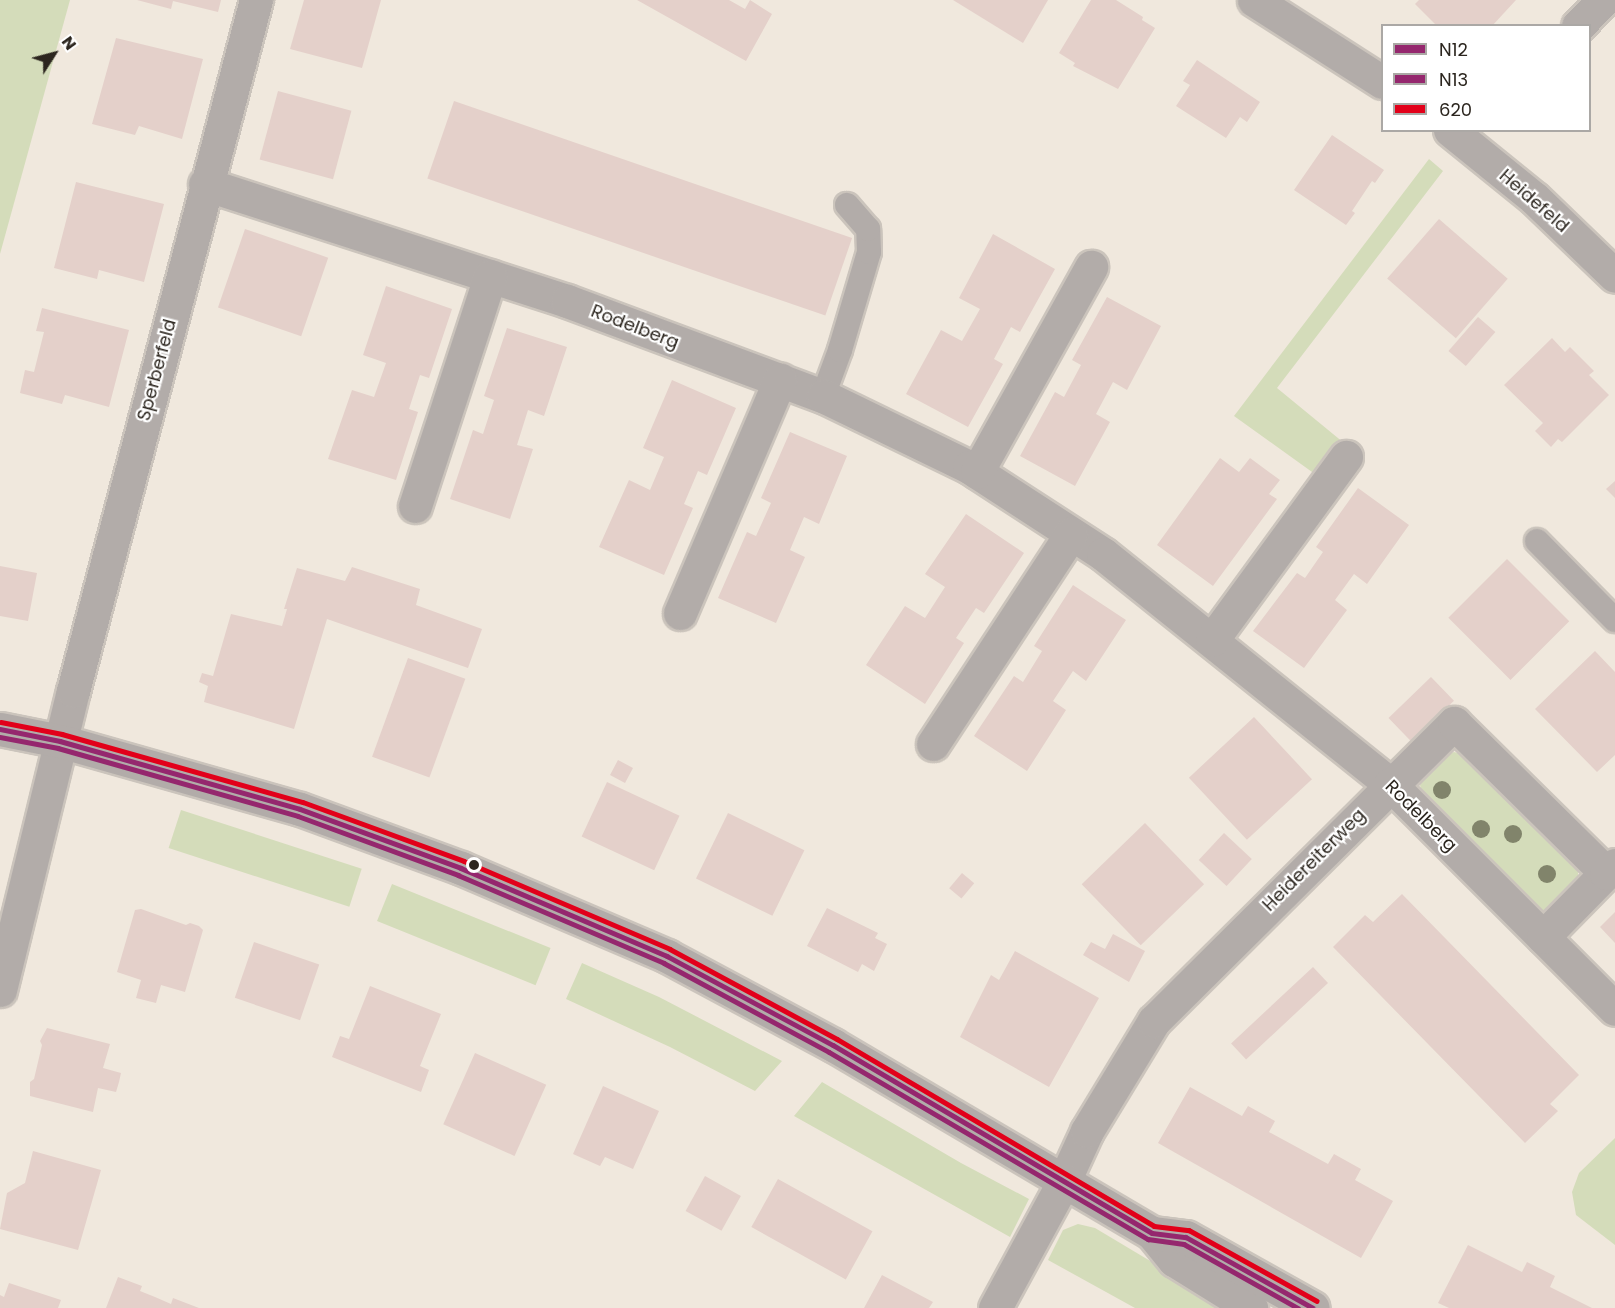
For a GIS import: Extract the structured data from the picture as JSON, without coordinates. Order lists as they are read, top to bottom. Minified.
{"streets":{"street":["Heidefeld","Rodelberg","Sperberfeld","Heidereiterweg"]},"crossings":[["Rodelberg","Sperberfeld"],["Rodelberg","Heidereiterweg"]],"lines":["transit line 620","transit line N12","transit line N13"],"legend":["N12","N13","620"],"north":"top right"}
